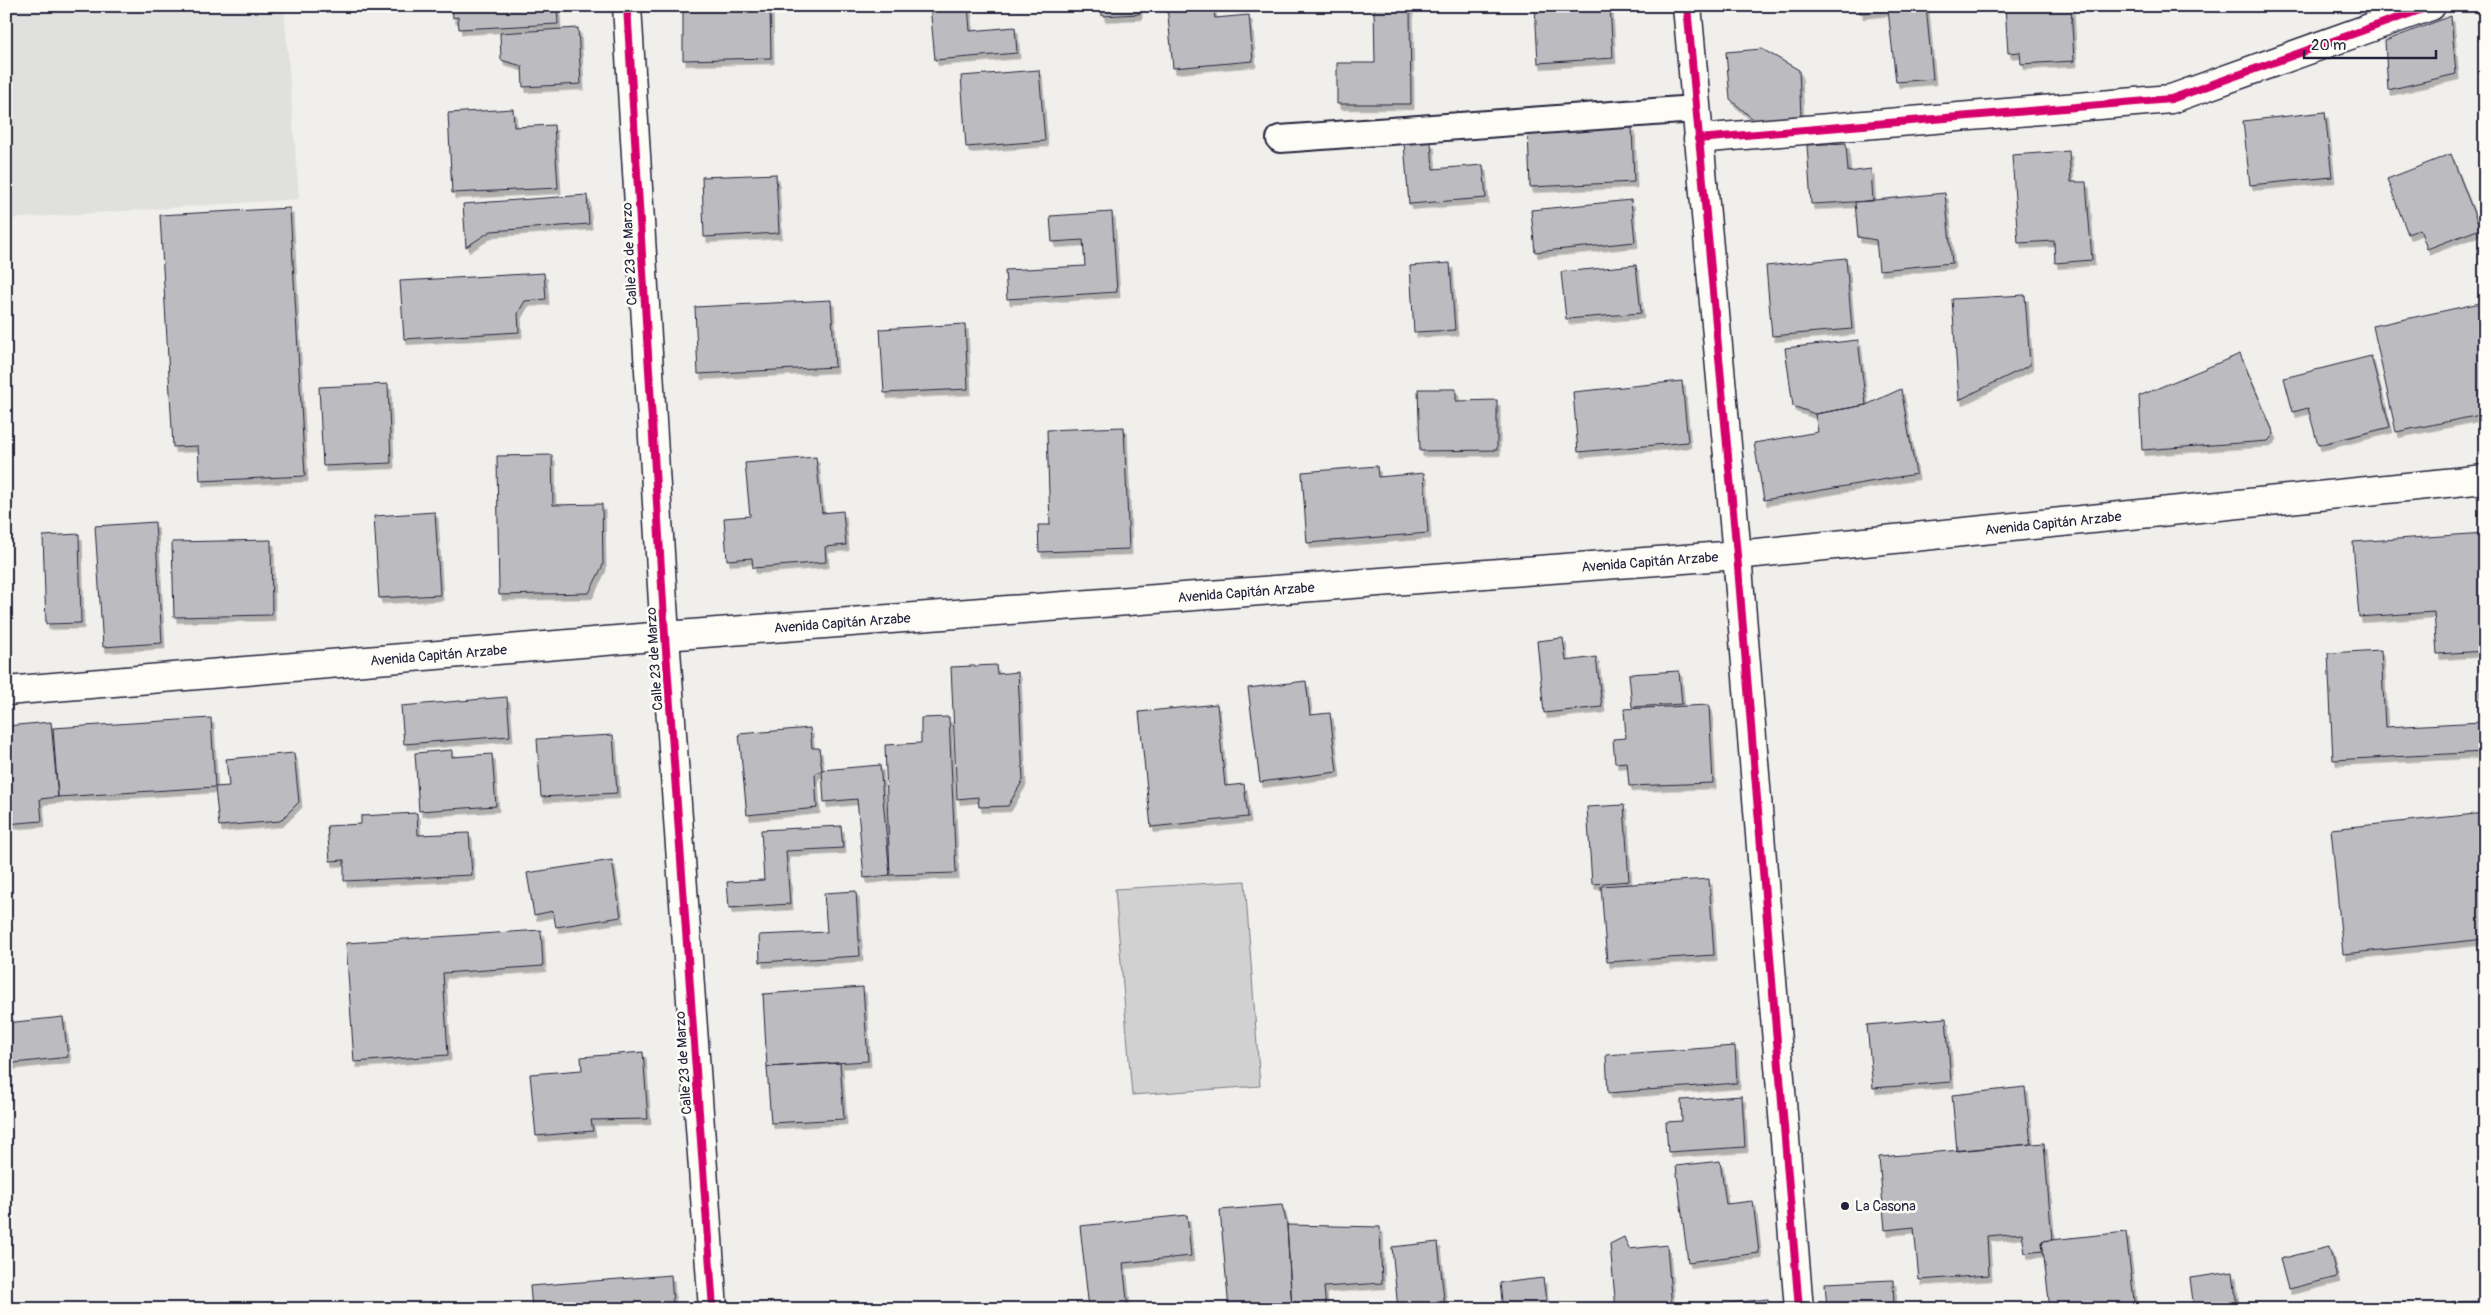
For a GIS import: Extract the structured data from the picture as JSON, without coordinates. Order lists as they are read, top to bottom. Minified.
{"streets":{"main road":["Calle 23 de Marzo","Avenida Capitán Arzabe"]},"crossings":[["Calle 23 de Marzo","Avenida Capitán Arzabe"]],"places":["La Casona"],"scale_bar":"20 m"}
